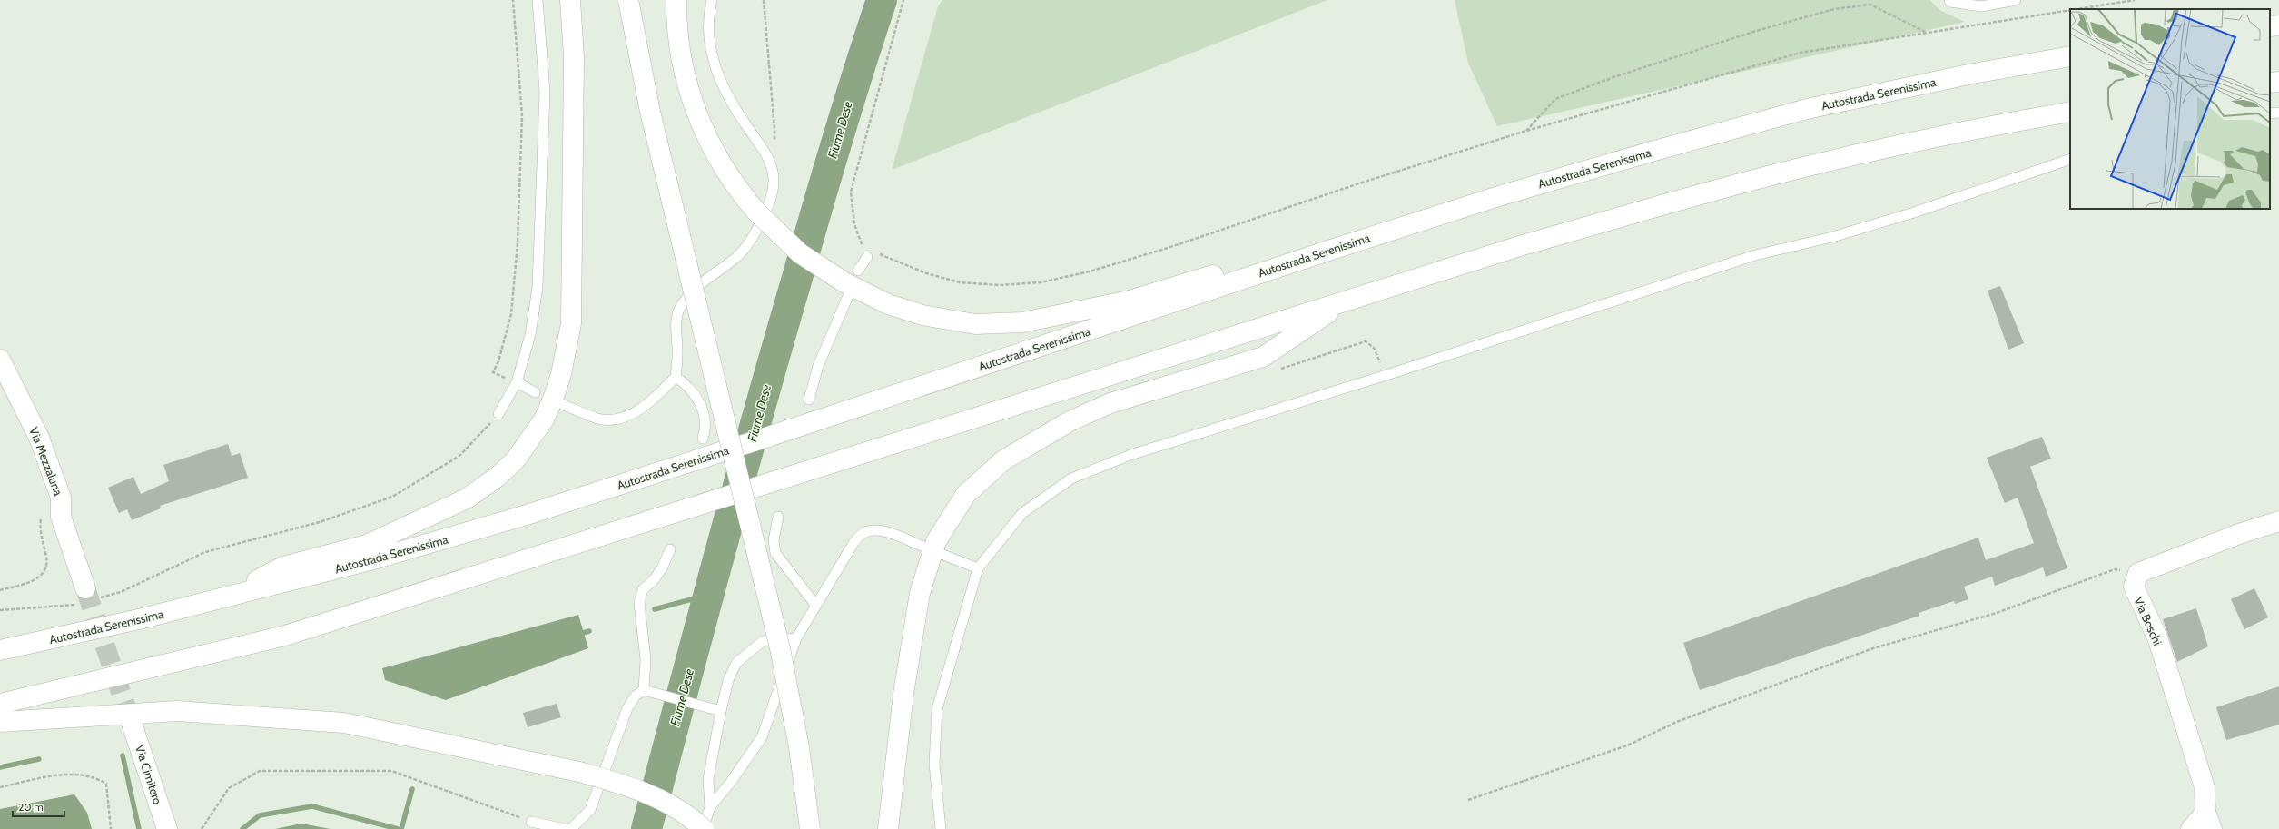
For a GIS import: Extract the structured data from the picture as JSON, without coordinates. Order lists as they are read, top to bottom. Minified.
{"streets":{"main road":["Autostrada Serenissima","Via Mezzaluna","Via Boschi","Via Cimitero"]},"water":["Fiume Dese"],"scale_bar":"20 m"}
